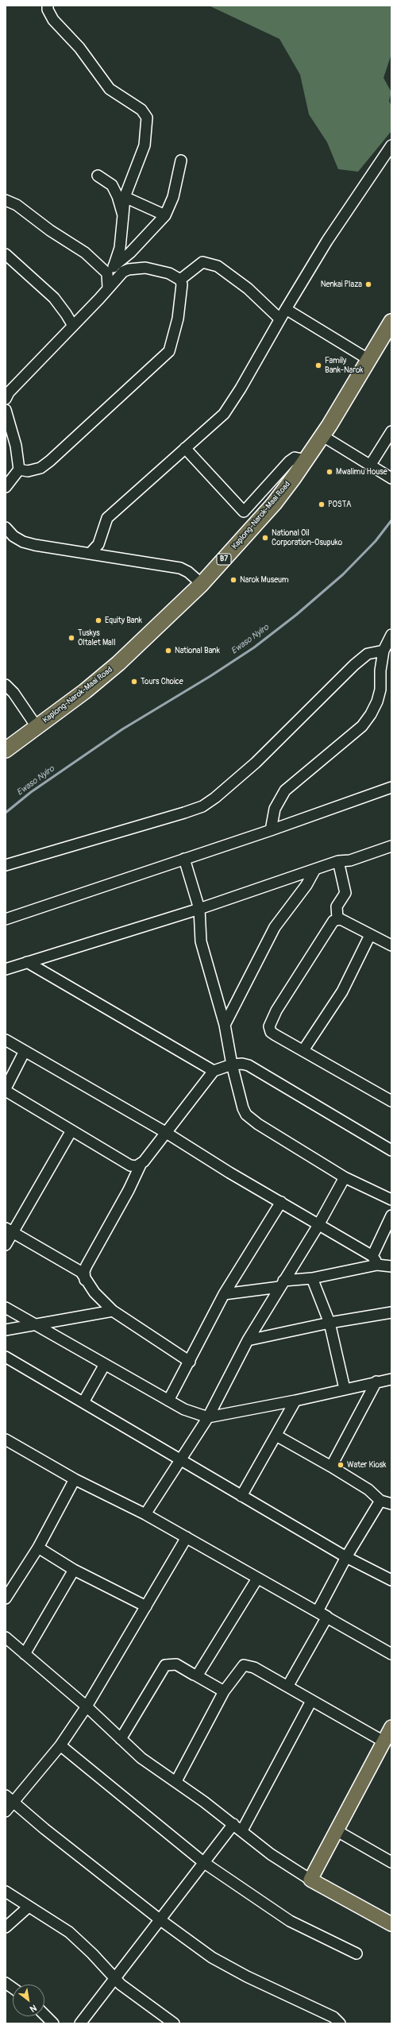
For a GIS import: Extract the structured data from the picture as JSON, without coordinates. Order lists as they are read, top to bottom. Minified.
{"streets":{"highway":["Kaplong-Narok-Maai Road","B7"]},"water":["Ewaso Nyiro"],"places":["Nenkai Plaza","Family Bank-Narok","Mwalimu House","POSTA","National Oil Corporation-Osupuko","Narok Museum","Equity Bank","Tuskys Oltalet Mall","National Bank","Tours Choice","Water Kiosk"],"north":"bottom right"}
